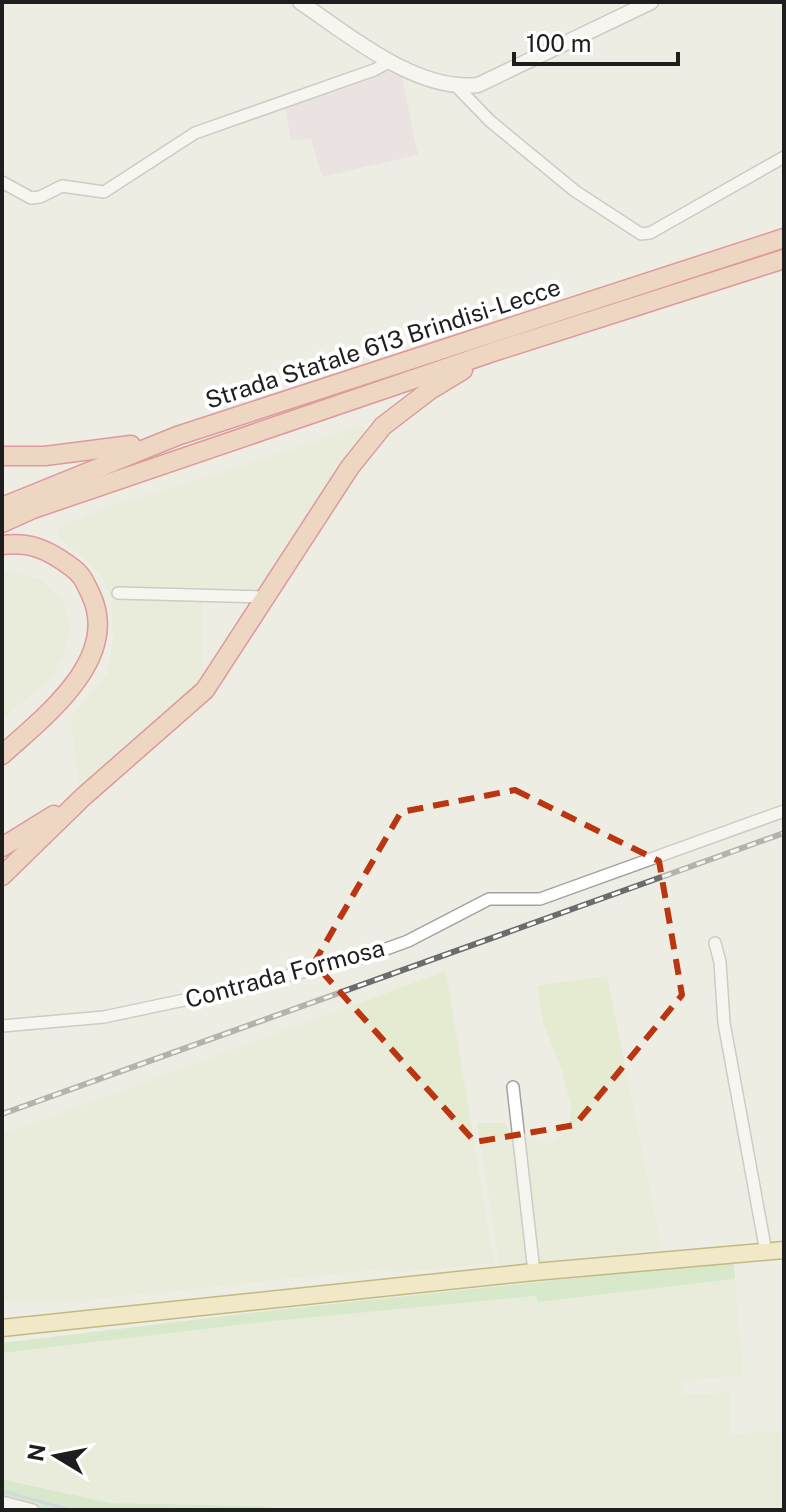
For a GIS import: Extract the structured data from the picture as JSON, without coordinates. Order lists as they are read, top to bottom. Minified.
{"streets":{"highway":["Strada Statale 613 Brindisi-Lecce"],"street":["Contrada Formosa"]},"scale_bar":"100 m","north":"left"}
